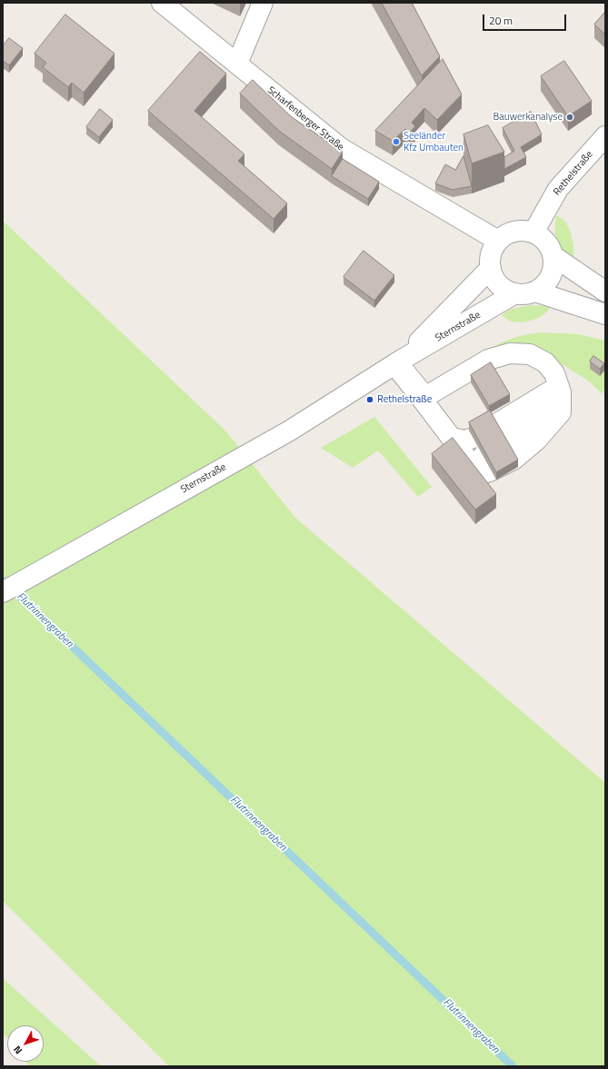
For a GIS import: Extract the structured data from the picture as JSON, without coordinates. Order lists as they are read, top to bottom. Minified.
{"streets":{"street":["Scharfenberger Straße","Rethelstraße","Sternstraße"]},"crossings":[["Scharfenberger Straße","Rethelstraße"],["Scharfenberger Straße","Sternstraße"],["Rethelstraße","Sternstraße"]],"water":["Flutrinnengraben"],"places":["Bauwerkanalyse","Seeländer Kfz Umbauten","Rethelstraße"],"scale_bar":"20 m","north":"bottom left"}
